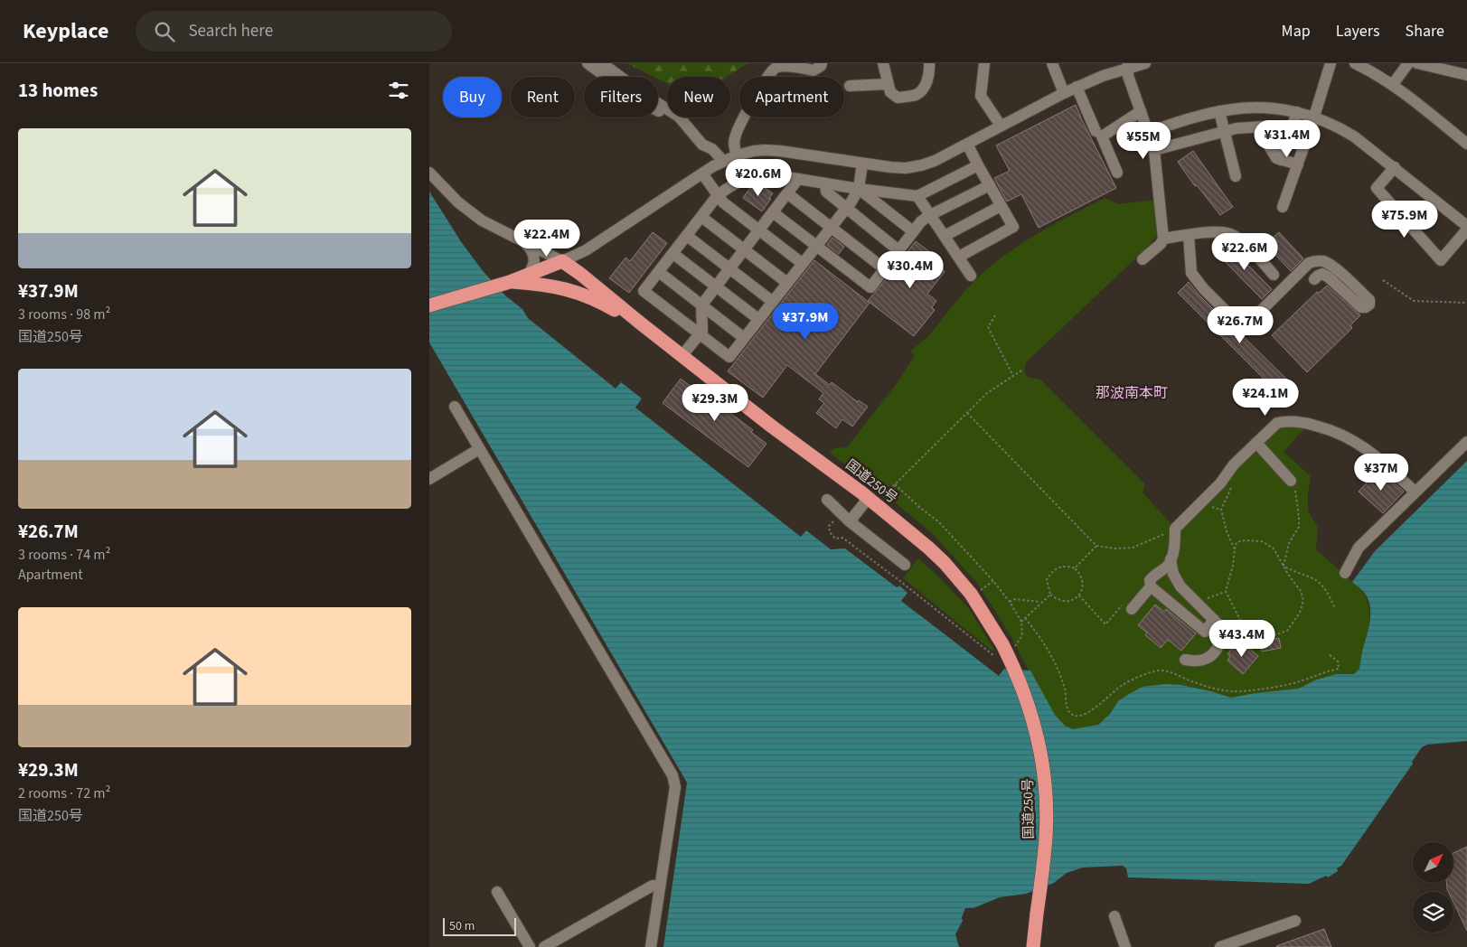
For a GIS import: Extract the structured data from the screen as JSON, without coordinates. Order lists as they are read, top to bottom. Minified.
{"streets":{"highway":["国道250号"]},"districts":["那波南本町"],"scale_bar":"50 m","north":"top right","page":{"header":"Keyplace","search":"Search here","nav":["Map","Layers","Share"],"heading":"13 homes","chip":["Buy","Rent","Filters","New","Apartment"],"list":[{"name":"¥37.9M","note":"3 rooms · 98 m² · 国道250号"},{"name":"¥26.7M","note":"3 rooms · 74 m² · Apartment"},{"name":"¥29.3M","note":"2 rooms · 72 m² · 国道250号"}],"price":["¥31.4M","¥55M","¥20.6M","¥75.9M","¥22.4M","¥22.6M","¥30.4M","¥37.9M","¥26.7M","¥24.1M","¥29.3M","¥37M","¥43.4M"],"scale":"50 m"}}
